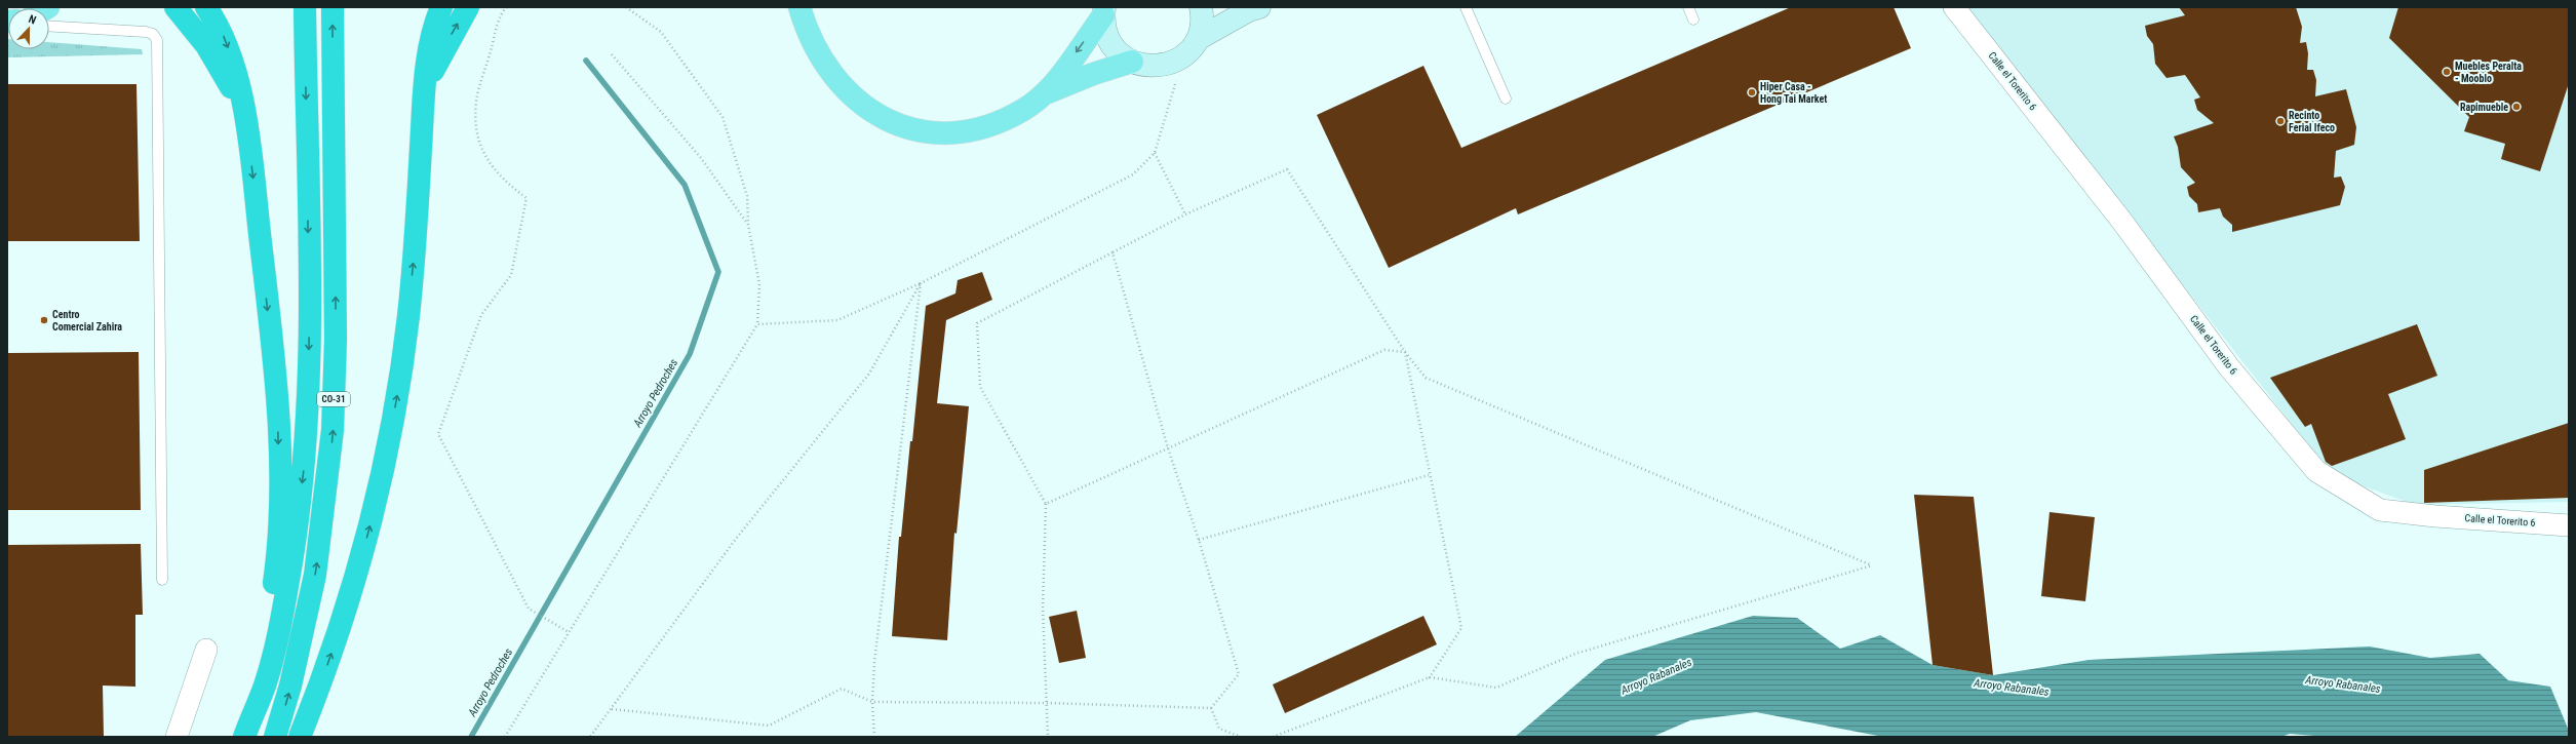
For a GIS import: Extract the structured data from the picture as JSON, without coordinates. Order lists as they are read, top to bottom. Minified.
{"streets":{"highway":["CO-31"],"street":["Calle el Torerito 6"]},"water":["Arroyo Pedroches","Arroyo Rabanales"],"places":["Muebles Peralta - Mooblo","Hiper Casa - Hong Tai Market","Rapimueble","Recinto Ferial Ifeco","Centro Comercial Zahira"],"north":"top"}
